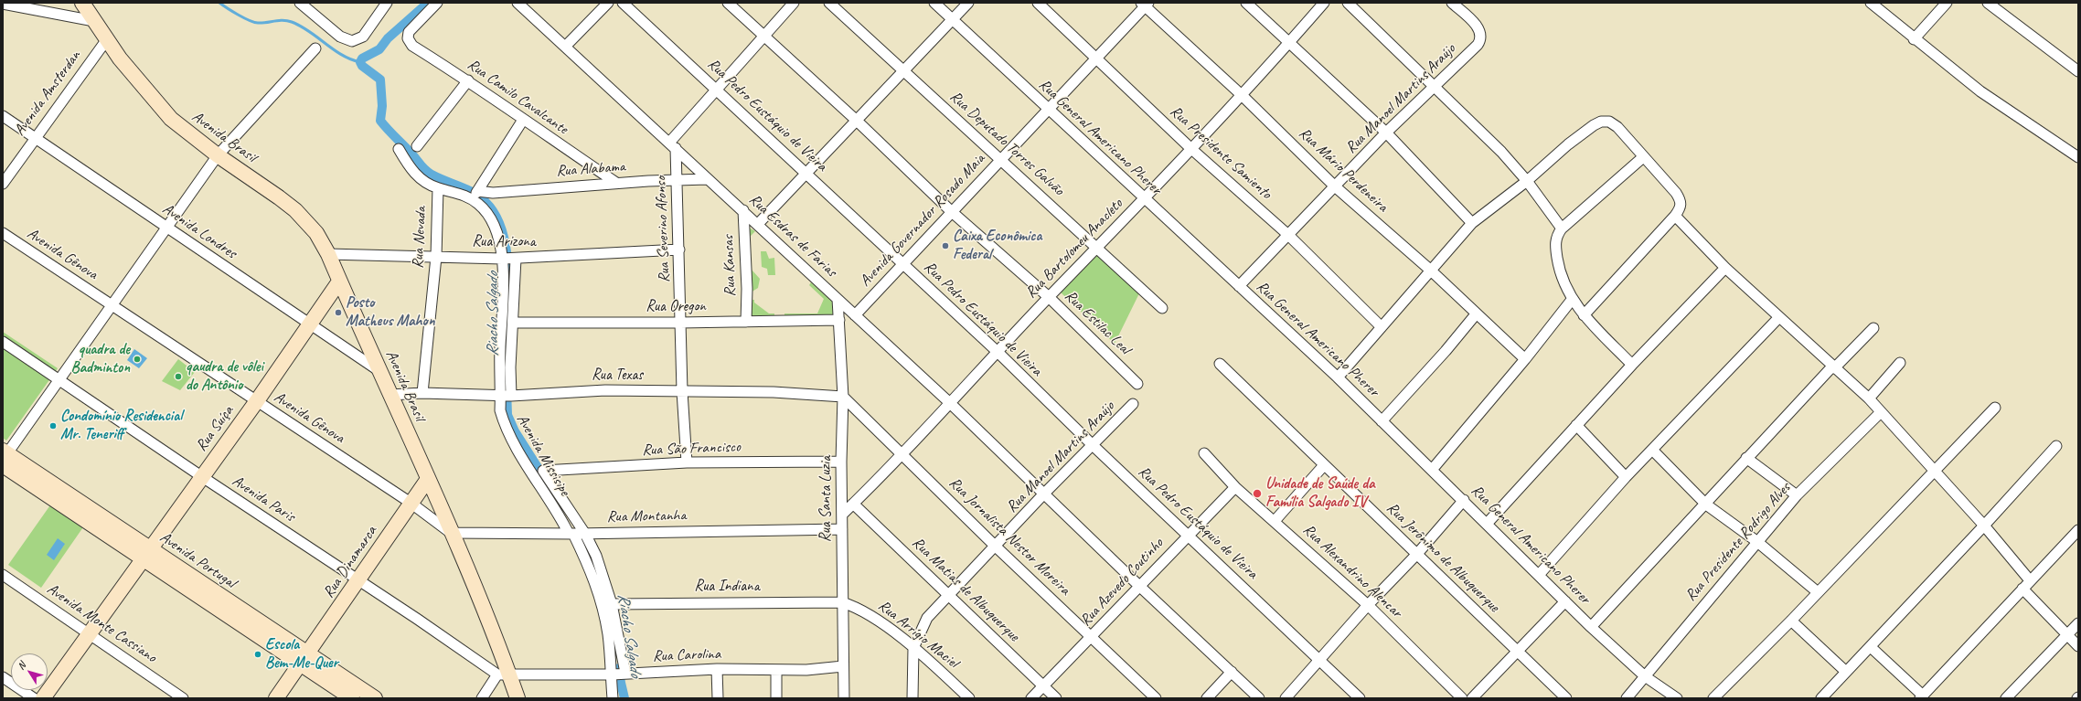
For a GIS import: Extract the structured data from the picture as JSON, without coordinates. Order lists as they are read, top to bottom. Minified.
{"streets":{"street":["Avenida Amsterdan","Rua Camilo Cavalcante","Rua Manoel Martins Araújo","Rua Pedro Eustáquio de Vieira","Avenida Brasil","Rua General Americano Pherer","Rua Deputado Torres Galvão","Rua Presidente Samiento","Rua Alabama","Rua Mário Perdeneira","Avenida Governador Rosado Maia","Rua Severino Afonso","Avenida Londres","Rua Esdras de Farias","Rua Nevada","Rua Arizona","Rua Bartolomeu Anacleto","Avenida Gênova","Rua Kansas","Rua Oregon","Rua Estilac Leal","Rua Texas","Rua Suíça","Rua São Francisco","Avenida Missisipe","Avenida Paris","Rua Santa Luzia","Rua Montanha","Rua Jornalista Nestor Moreira","Rua Presidente Rodrigo Alves","Rua Jerônimo de Albuquerque","Avenida Portugal","Rua Dinamarca","Rua Alexandrino Alencar","Rua Azevedo Coutinho","Rua Indiana","Rua Matias de Albuquerque","Avenida Monte Cassiano","Rua Arrígio Maciel","Rua Carolina"]},"crossings":[["Avenida Amsterdan","Avenida Brasil"],["Avenida Amsterdan","Avenida Londres"],["Rua Camilo Cavalcante","Rua Alabama"],["Rua Manoel Martins Araújo","Rua Pedro Eustáquio de Vieira"],["Rua Manoel Martins Araújo","Rua General Americano Pherer"],["Rua Manoel Martins Araújo","Rua Presidente Samiento"],["Rua Manoel Martins Araújo","Rua Mário Perdeneira"],["Rua Manoel Martins Araújo","Rua Esdras de Farias"],["Rua Manoel Martins Araújo","Rua Jornalista Nestor Moreira"],["Rua Manoel Martins Araújo","Rua Matias de Albuquerque"],["Rua Manoel Martins Araújo","Rua Arrígio Maciel"],["Rua Pedro Eustáquio de Vieira","Avenida Governador Rosado Maia"],["Rua Pedro Eustáquio de Vieira","Rua Bartolomeu Anacleto"],["Rua Pedro Eustáquio de Vieira","Rua Azevedo Coutinho"],["Avenida Brasil","Avenida Londres"],["Avenida Brasil","Rua Arizona"],["Avenida Brasil","Avenida Gênova"],["Avenida Brasil","Rua Texas"],["Avenida Brasil","Rua Suíça"],["Avenida Brasil","Avenida Paris"],["Avenida Brasil","Rua Montanha"],["Avenida Brasil","Rua Dinamarca"],["Avenida Brasil","Rua Carolina"],["Rua General Americano Pherer","Avenida Governador Rosado Maia"],["Rua General Americano Pherer","Rua Bartolomeu Anacleto"],["Rua General Americano Pherer","Rua Presidente Rodrigo Alves"],["Rua Deputado Torres Galvão","Avenida Governador Rosado Maia"],["Rua Deputado Torres Galvão","Rua Bartolomeu Anacleto"],["Rua Presidente Samiento","Avenida Governador Rosado Maia"],["Rua Presidente Samiento","Rua Bartolomeu Anacleto"],["Rua Alabama","Rua Severino Afonso"],["Rua Alabama","Rua Esdras de Farias"],["Rua Mário Perdeneira","Avenida Governador Rosado Maia"],["Rua Mário Perdeneira","Rua Bartolomeu Anacleto"],["Avenida Governador Rosado Maia","Rua Esdras de Farias"],["Avenida Governador Rosado Maia","Rua Estilac Leal"],["Rua Severino Afonso","Rua Esdras de Farias"],["Rua Severino Afonso","Rua Arizona"],["Rua Severino Afonso","Rua Oregon"],["Rua Severino Afonso","Rua Texas"],["Rua Severino Afonso","Rua São Francisco"],["Avenida Londres","Rua Suíça"],["Rua Esdras de Farias","Rua Bartolomeu Anacleto"],["Rua Esdras de Farias","Rua Kansas"],["Rua Esdras de Farias","Rua Santa Luzia"],["Rua Esdras de Farias","Rua Azevedo Coutinho"],["Rua Nevada","Rua Arizona"],["Rua Nevada","Rua Texas"],["Rua Nevada","Avenida Missisipe"],["Rua Arizona","Avenida Missisipe"],["Rua Bartolomeu Anacleto","Rua Estilac Leal"],["Rua Bartolomeu Anacleto","Rua Santa Luzia"],["Rua Bartolomeu Anacleto","Rua Jornalista Nestor Moreira"],["Rua Bartolomeu Anacleto","Rua Matias de Albuquerque"],["Avenida Gênova","Rua Suíça"],["Avenida Gênova","Rua Montanha"],["Avenida Gênova","Rua Dinamarca"],["Rua Kansas","Rua Oregon"],["Rua Oregon","Avenida Missisipe"],["Rua Oregon","Rua Santa Luzia"],["Rua Texas","Avenida Missisipe"],["Rua Texas","Rua Santa Luzia"],["Rua Texas","Rua Jornalista Nestor Moreira"],["Rua Suíça","Avenida Paris"],["Rua Suíça","Avenida Portugal"],["Rua Suíça","Avenida Monte Cassiano"],["Rua São Francisco","Avenida Missisipe"],["Rua São Francisco","Rua Santa Luzia"],["Avenida Missisipe","Rua Montanha"],["Avenida Missisipe","Rua Indiana"],["Avenida Missisipe","Rua Carolina"],["Avenida Paris","Rua Dinamarca"],["Avenida Paris","Rua Carolina"],["Rua Santa Luzia","Rua Montanha"],["Rua Santa Luzia","Rua Jornalista Nestor Moreira"],["Rua Santa Luzia","Rua Indiana"],["Rua Santa Luzia","Rua Arrígio Maciel"],["Rua Santa Luzia","Rua Carolina"],["Rua Jornalista Nestor Moreira","Rua Azevedo Coutinho"],["Avenida Portugal","Rua Dinamarca"],["Rua Alexandrino Alencar","Rua Azevedo Coutinho"],["Rua Azevedo Coutinho","Rua Matias de Albuquerque"],["Rua Indiana","Rua Arrígio Maciel"]],"water":["Riacho Salgado"],"places":["Caixa Econômica Federal","Posto Matheus Mahon","quadra de Badminton","qaudra de vôlei do Antônio","Condomínio Residencial Mr. Teneriff","Unidade de Saúde da Família Salgado IV","Escola Bem-Me-Quer"],"north":"top left"}
